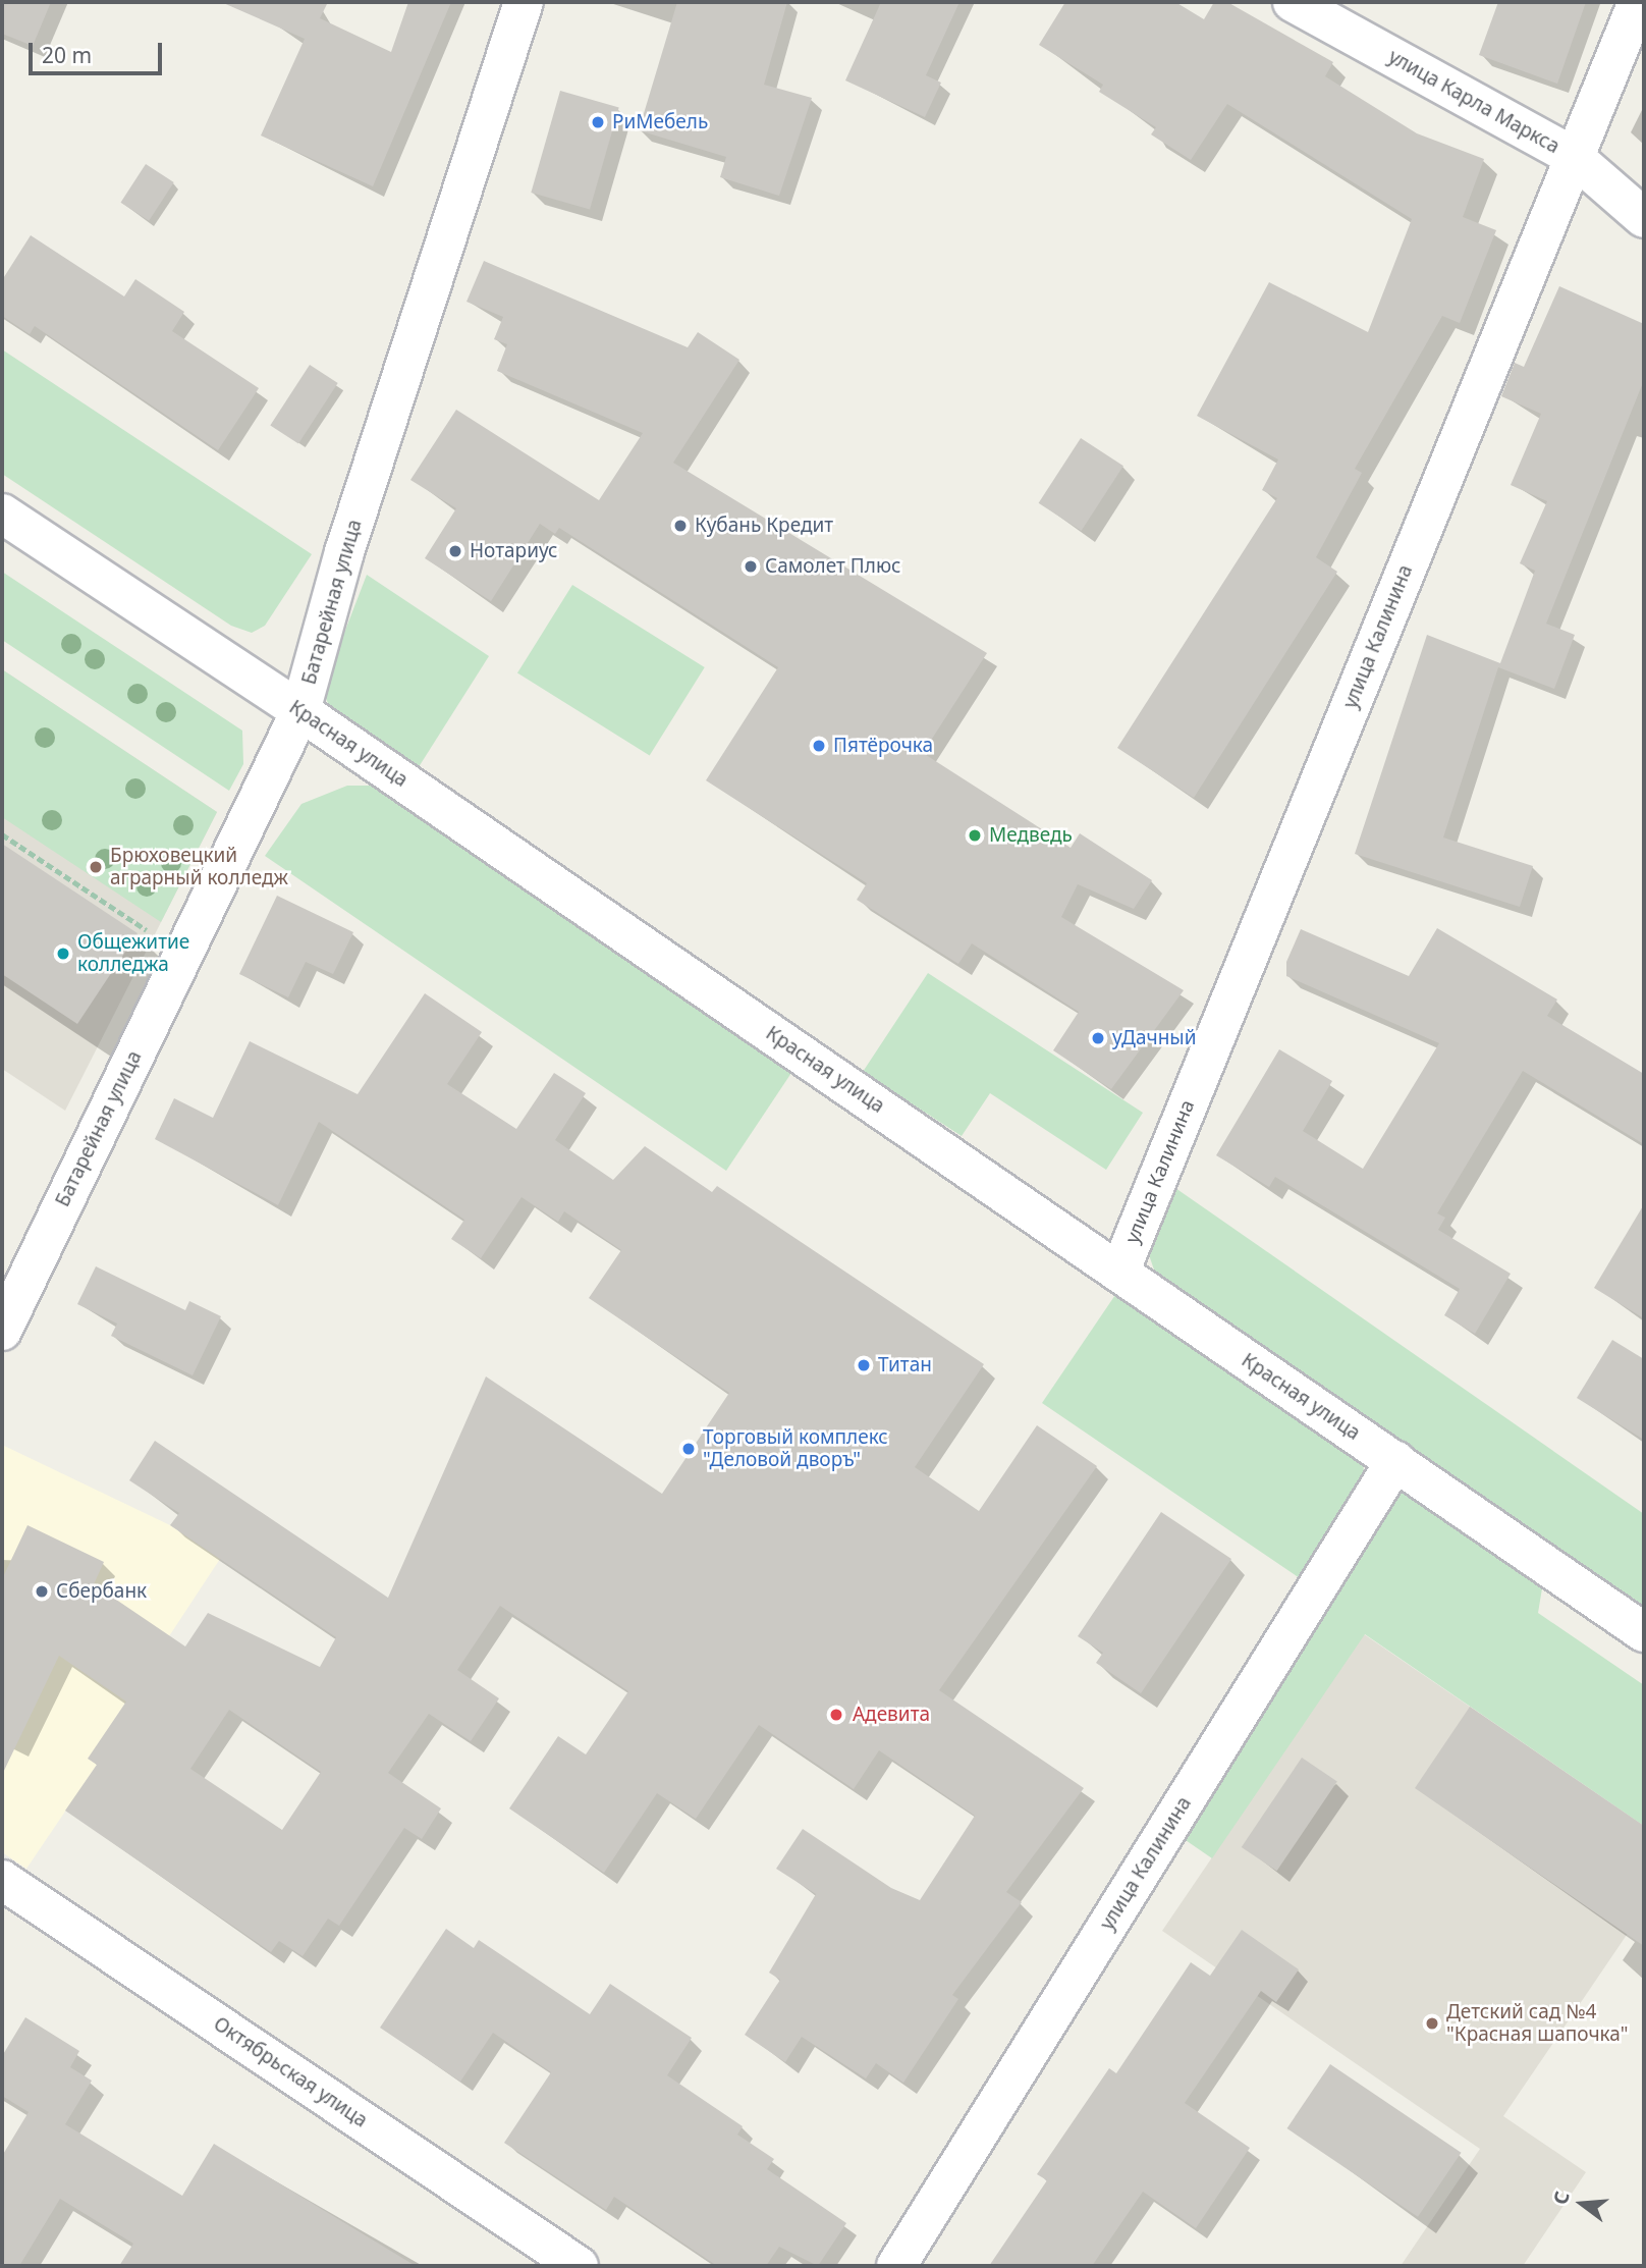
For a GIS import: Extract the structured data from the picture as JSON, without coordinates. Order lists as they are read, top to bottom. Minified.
{"streets":{"street":["улица Карла Маркса","Батарейная улица","улица Калинина","Красная улица","Октябрьская улица"]},"crossings":[["улица Карла Маркса","улица Калинина"],["Батарейная улица","Красная улица"],["улица Калинина","Красная улица"]],"places":["РиМебель","Кубань Кредит","Нотариус","Самолет Плюс","Пятёрочка","Медведь","Брюховецкий аграрный колледж","Общежитие колледжа","уДачный","Титан","Торговый комплекс \"Деловой дворъ\"","Сбербанк","Адевита","Детский сад №4 \"Красная шапочка\""],"scale_bar":"20 m","north":"left"}
